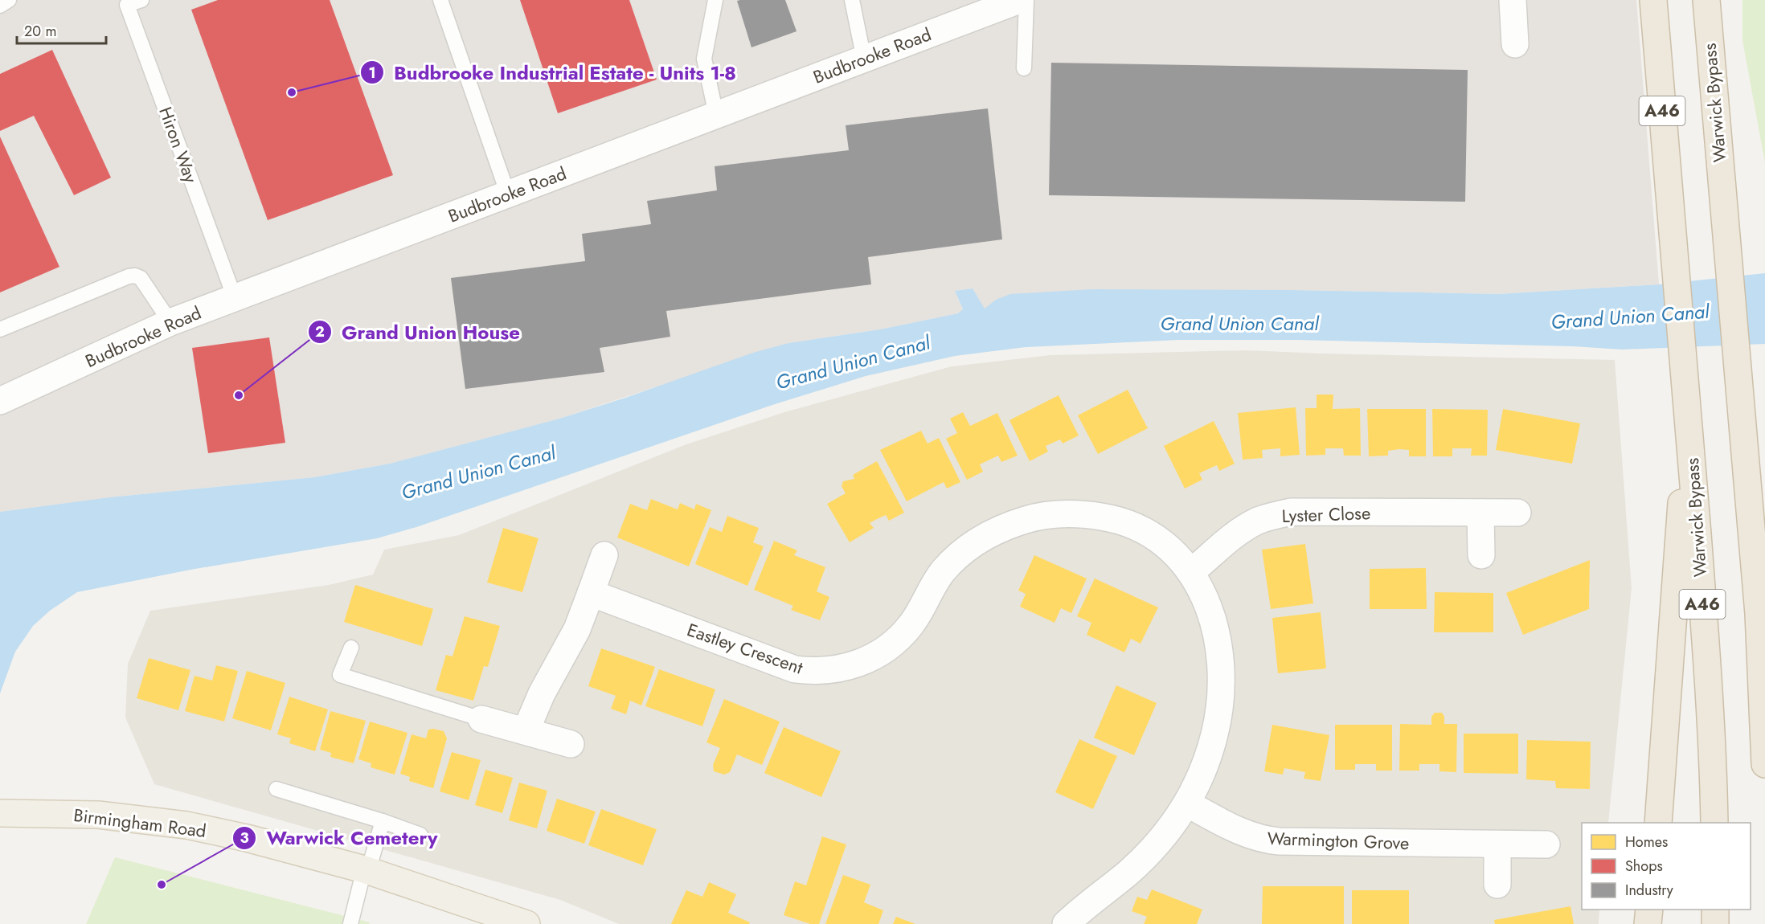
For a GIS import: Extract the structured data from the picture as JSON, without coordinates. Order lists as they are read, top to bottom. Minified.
{"streets":{"highway":["Warwick Bypass","A46"],"main road":["Birmingham Road"],"street":["Budbrooke Road","Lyster Close","Eastley Crescent","Warmington Grove"],"lane":["Hiron Way"]},"crossings":[["Budbrooke Road","Hiron Way"],["Lyster Close","Eastley Crescent"],["Eastley Crescent","Warmington Grove"]],"water":["Grand Union Canal"],"places":["Budbrooke Industrial Estate - Units 1-8","Grand Union House","Warwick Cemetery"],"legend":["Homes","Shops","Industry"],"scale_bar":"20 m"}
